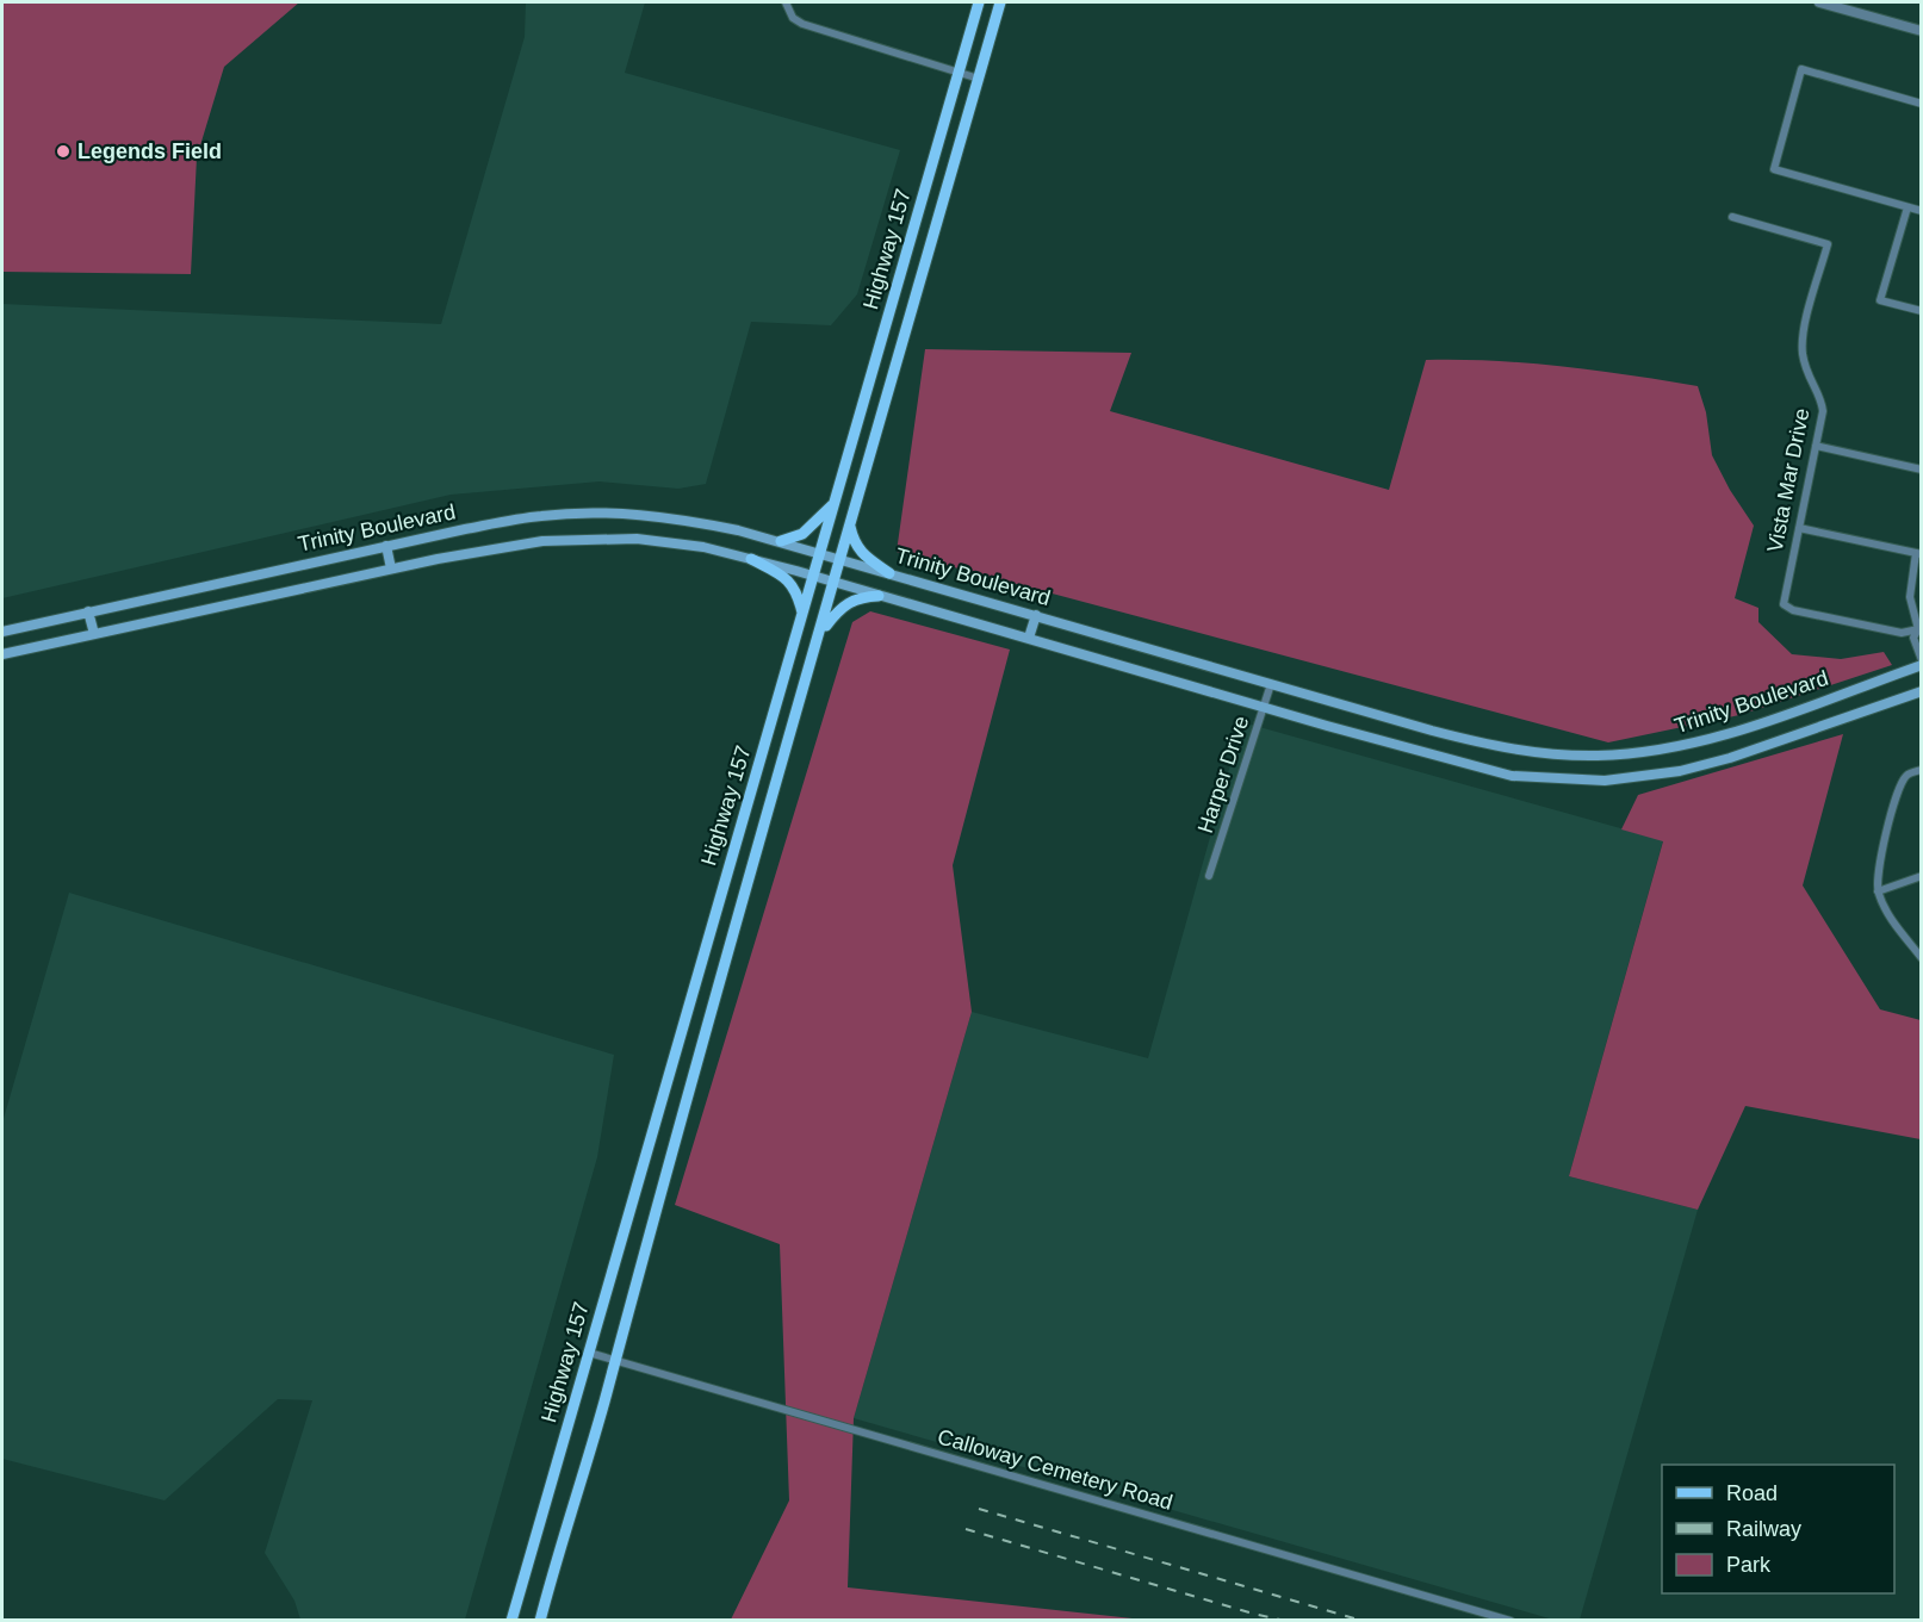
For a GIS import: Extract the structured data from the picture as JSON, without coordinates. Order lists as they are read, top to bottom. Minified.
{"streets":{"main road":["Highway 157","Trinity Boulevard"],"street":["Vista Mar Drive","Harper Drive","Calloway Cemetery Road"]},"crossings":[["Highway 157","Trinity Boulevard"],["Highway 157","Calloway Cemetery Road"],["Trinity Boulevard","Harper Drive"]],"places":["Legends Field"],"legend":["Road","Railway","Park"]}
